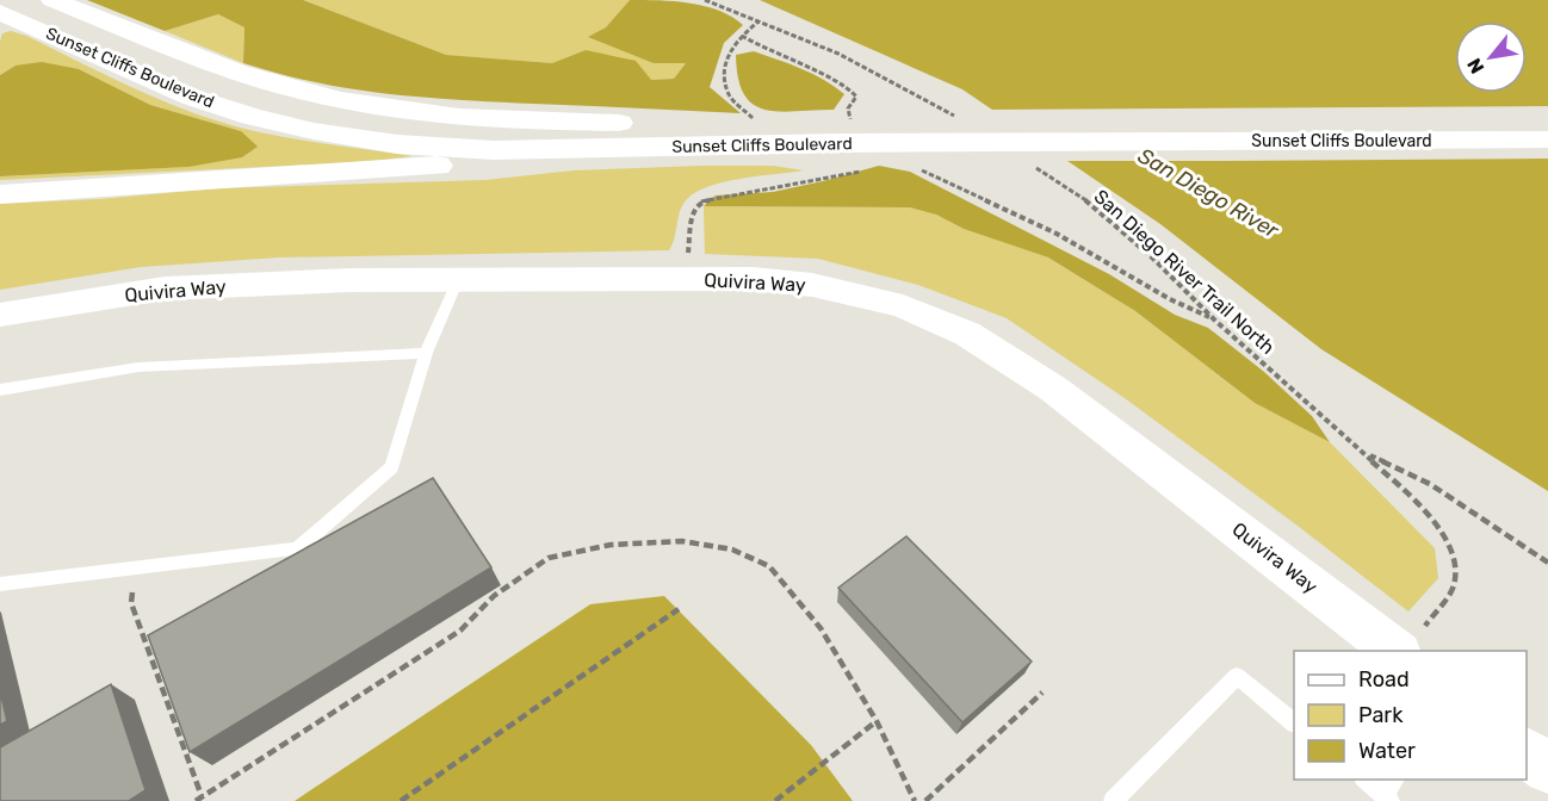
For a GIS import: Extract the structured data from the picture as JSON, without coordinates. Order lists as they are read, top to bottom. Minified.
{"streets":{"main road":["Sunset Cliffs Boulevard"],"street":["Quivira Way"],"path":["San Diego River Trail North"]},"crossings":[["San Diego River Trail North","Quivira Way"]],"water":["San Diego River"],"legend":["Road","Park","Water"],"north":"bottom left"}
